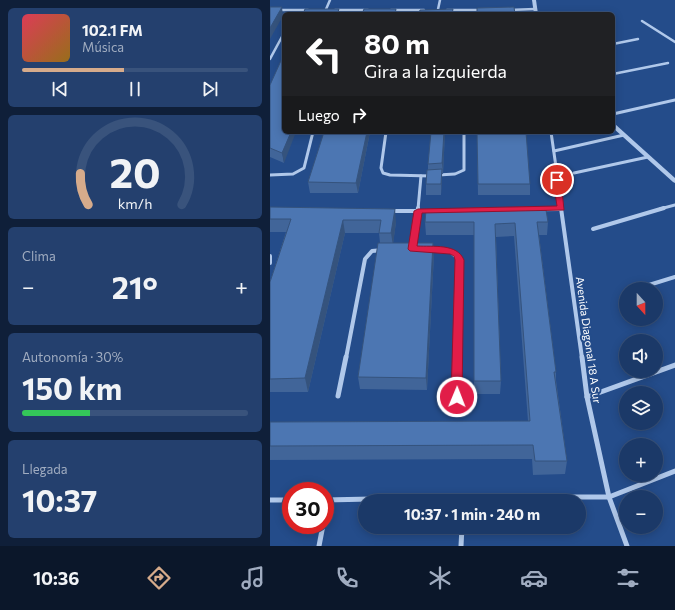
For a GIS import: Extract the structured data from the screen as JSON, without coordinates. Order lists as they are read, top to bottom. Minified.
{"streets":{"street":["Avenida Diagonal 18 A Sur"]},"north":"bottom","page":{"turn":["80 m","Gira a la izquierda"],"song":["102.1 FM","Música"],"then":"Luego","tile":["Clima",["Autonomía · 30%","150 km"],["Llegada","10:37"]],"heat":["−","21°","+"],"map_buttons":["+","−"],"limit":"30","trip":"10:37 · 1 min · 240 m","tabs":"10:36","gauge":["20","km/h"]}}
